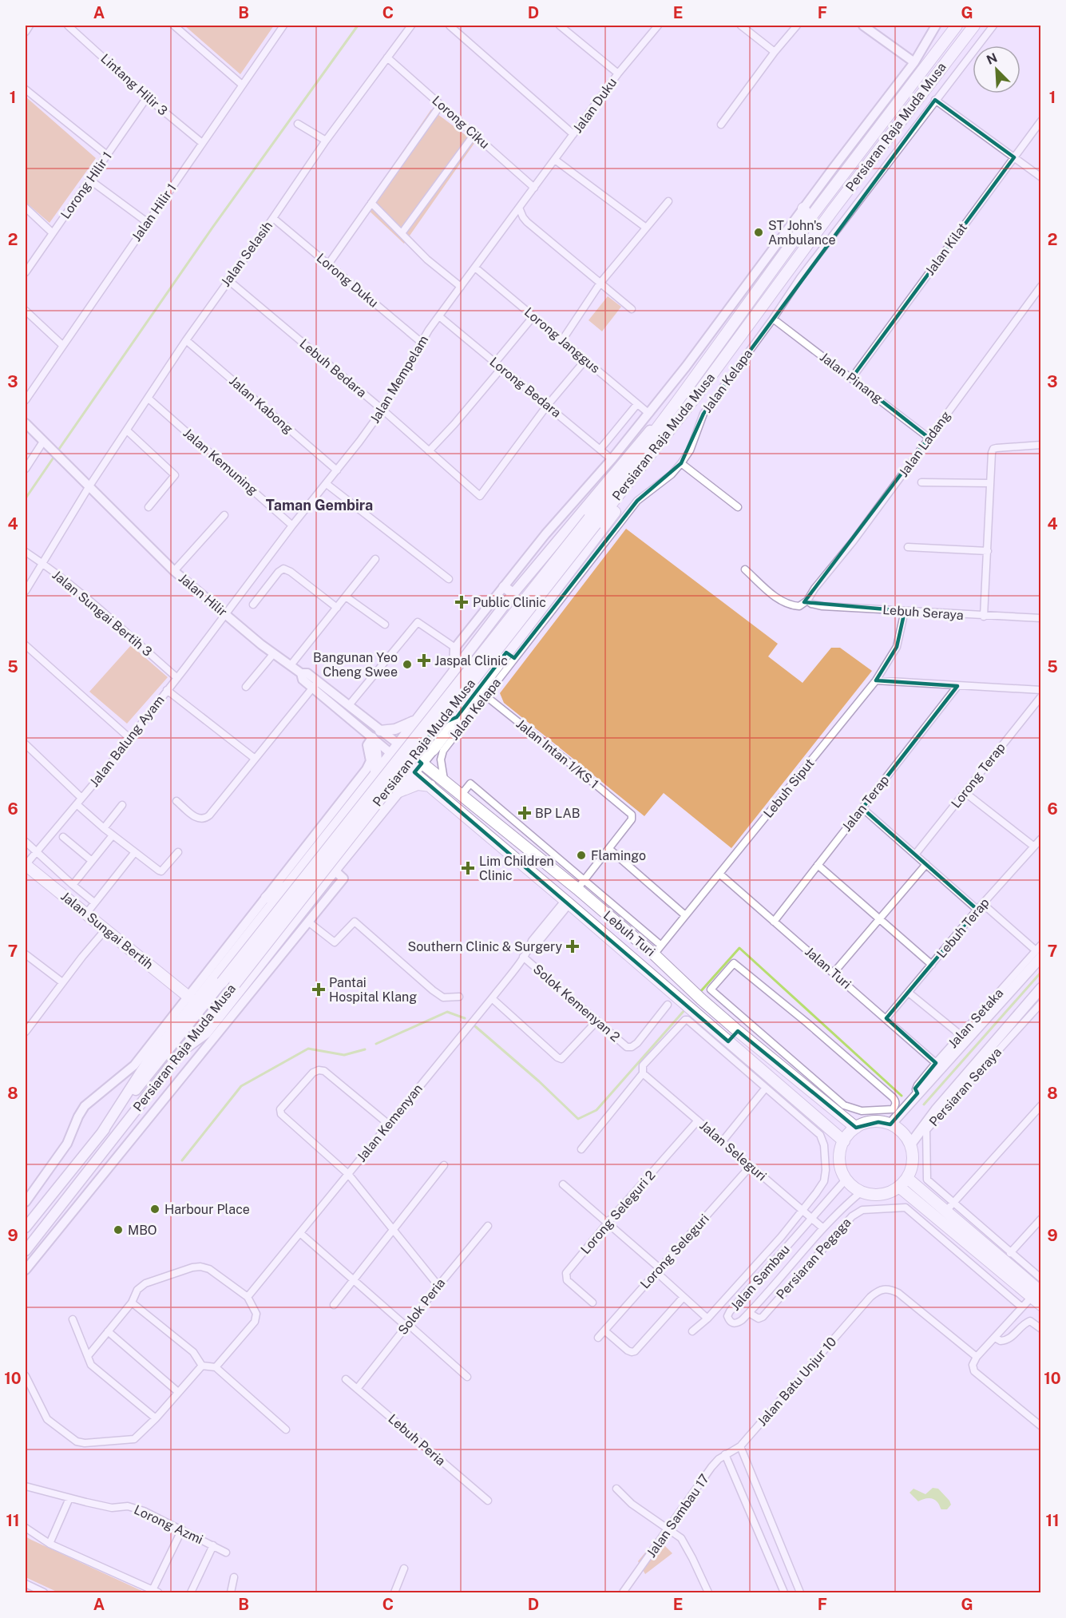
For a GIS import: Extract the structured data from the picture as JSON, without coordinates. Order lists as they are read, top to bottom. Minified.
{"streets":{"main road":["Persiaran Raja Muda Musa","Jalan Sungai Bertih","Lebuh Turi","Persiaran Seraya"],"street":["Lintang Hilir 3","Jalan Duku","Lorong Ciku","Lorong Hilir 1","Jalan Hilir 1","Jalan Kilat","Jalan Selasih","Lorong Duku","Lorong Janggus","Lebuh Bedara","Jalan Pinang","Jalan Mempelam","Jalan Kelapa","Lorong Bedara","Jalan Kabong","Jalan Ladang","Jalan Kemuning","Jalan Hilir","Lebuh Seraya","Jalan Sungai Bertih 3","Jalan Balung Ayam","Jalan Intan 1/KS 1","Lorong Terap","Lebuh Siput","Jalan Terap","Lebuh Terap","Jalan Turi","Solok Kemenyan 2","Jalan Setaka","Jalan Kemenyan","Jalan Seleguri","Lorong Seleguri 2","Lorong Seleguri","Persiaran Pegaga","Jalan Sambau","Solok Peria","Jalan Batu Unjur 10","Lebuh Peria","Jalan Sambau 17","Lorong Azmi"]},"crossings":[["Lintang Hilir 3","Lorong Hilir 1"],["Lintang Hilir 3","Jalan Hilir 1"],["Jalan Duku","Lorong Ciku"],["Jalan Duku","Jalan Mempelam"],["Lorong Ciku","Jalan Selasih"],["Lorong Ciku","Jalan Mempelam"],["Jalan Kilat","Jalan Pinang"],["Jalan Selasih","Lorong Duku"],["Jalan Selasih","Lebuh Bedara"],["Jalan Selasih","Jalan Kabong"],["Jalan Selasih","Jalan Kemuning"],["Jalan Selasih","Jalan Hilir"],["Jalan Selasih","Jalan Sungai Bertih 3"],["Lorong Duku","Jalan Mempelam"],["Lorong Janggus","Jalan Mempelam"],["Lebuh Bedara","Jalan Mempelam"],["Lebuh Bedara","Lorong Bedara"],["Jalan Pinang","Jalan Kelapa"],["Jalan Pinang","Jalan Ladang"],["Jalan Mempelam","Lorong Bedara"],["Jalan Mempelam","Jalan Kabong"],["Jalan Mempelam","Jalan Kemuning"],["Jalan Mempelam","Jalan Hilir"],["Jalan Mempelam","Jalan Balung Ayam"],["Jalan Kelapa","Jalan Intan 1/KS 1"],["Jalan Kelapa","Lebuh Turi"],["Jalan Ladang","Lebuh Seraya"],["Jalan Hilir","Jalan Balung Ayam"],["Jalan Hilir","Lebuh Turi"],["Lebuh Seraya","Lebuh Siput"],["Jalan Sungai Bertih 3","Jalan Balung Ayam"],["Jalan Balung Ayam","Jalan Sungai Bertih"],["Lebuh Siput","Lebuh Turi"],["Lebuh Siput","Jalan Turi"],["Jalan Terap","Jalan Turi"],["Lebuh Terap","Jalan Turi"],["Lebuh Turi","Persiaran Seraya"],["Lebuh Turi","Jalan Kemenyan"],["Lebuh Turi","Jalan Seleguri"],["Lebuh Turi","Jalan Sambau"],["Jalan Turi","Jalan Setaka"],["Solok Kemenyan 2","Jalan Kemenyan"],["Persiaran Seraya","Jalan Sambau"],["Jalan Seleguri","Lorong Seleguri 2"],["Jalan Seleguri","Lorong Seleguri"],["Jalan Seleguri","Jalan Sambau"],["Persiaran Pegaga","Jalan Sambau"],["Solok Peria","Lebuh Peria"],["Jalan Batu Unjur 10","Jalan Sambau 17"]],"districts":["Taman Gembira"],"places":{"other":["ST John's Ambulance","Bangunan Yeo Cheng Swee","Flamingo","Harbour Place","MBO"],"health":["Public Clinic","Jaspal Clinic","BP LAB","Lim Children Clinic","Southern Clinic & Surgery","Pantai Hospital Klang"]},"north":"top left","grid":{"columns":["A","B","C","D","E","F","G"],"rows":["1","2","3","4","5","6","7","8","9","10","11"]}}
